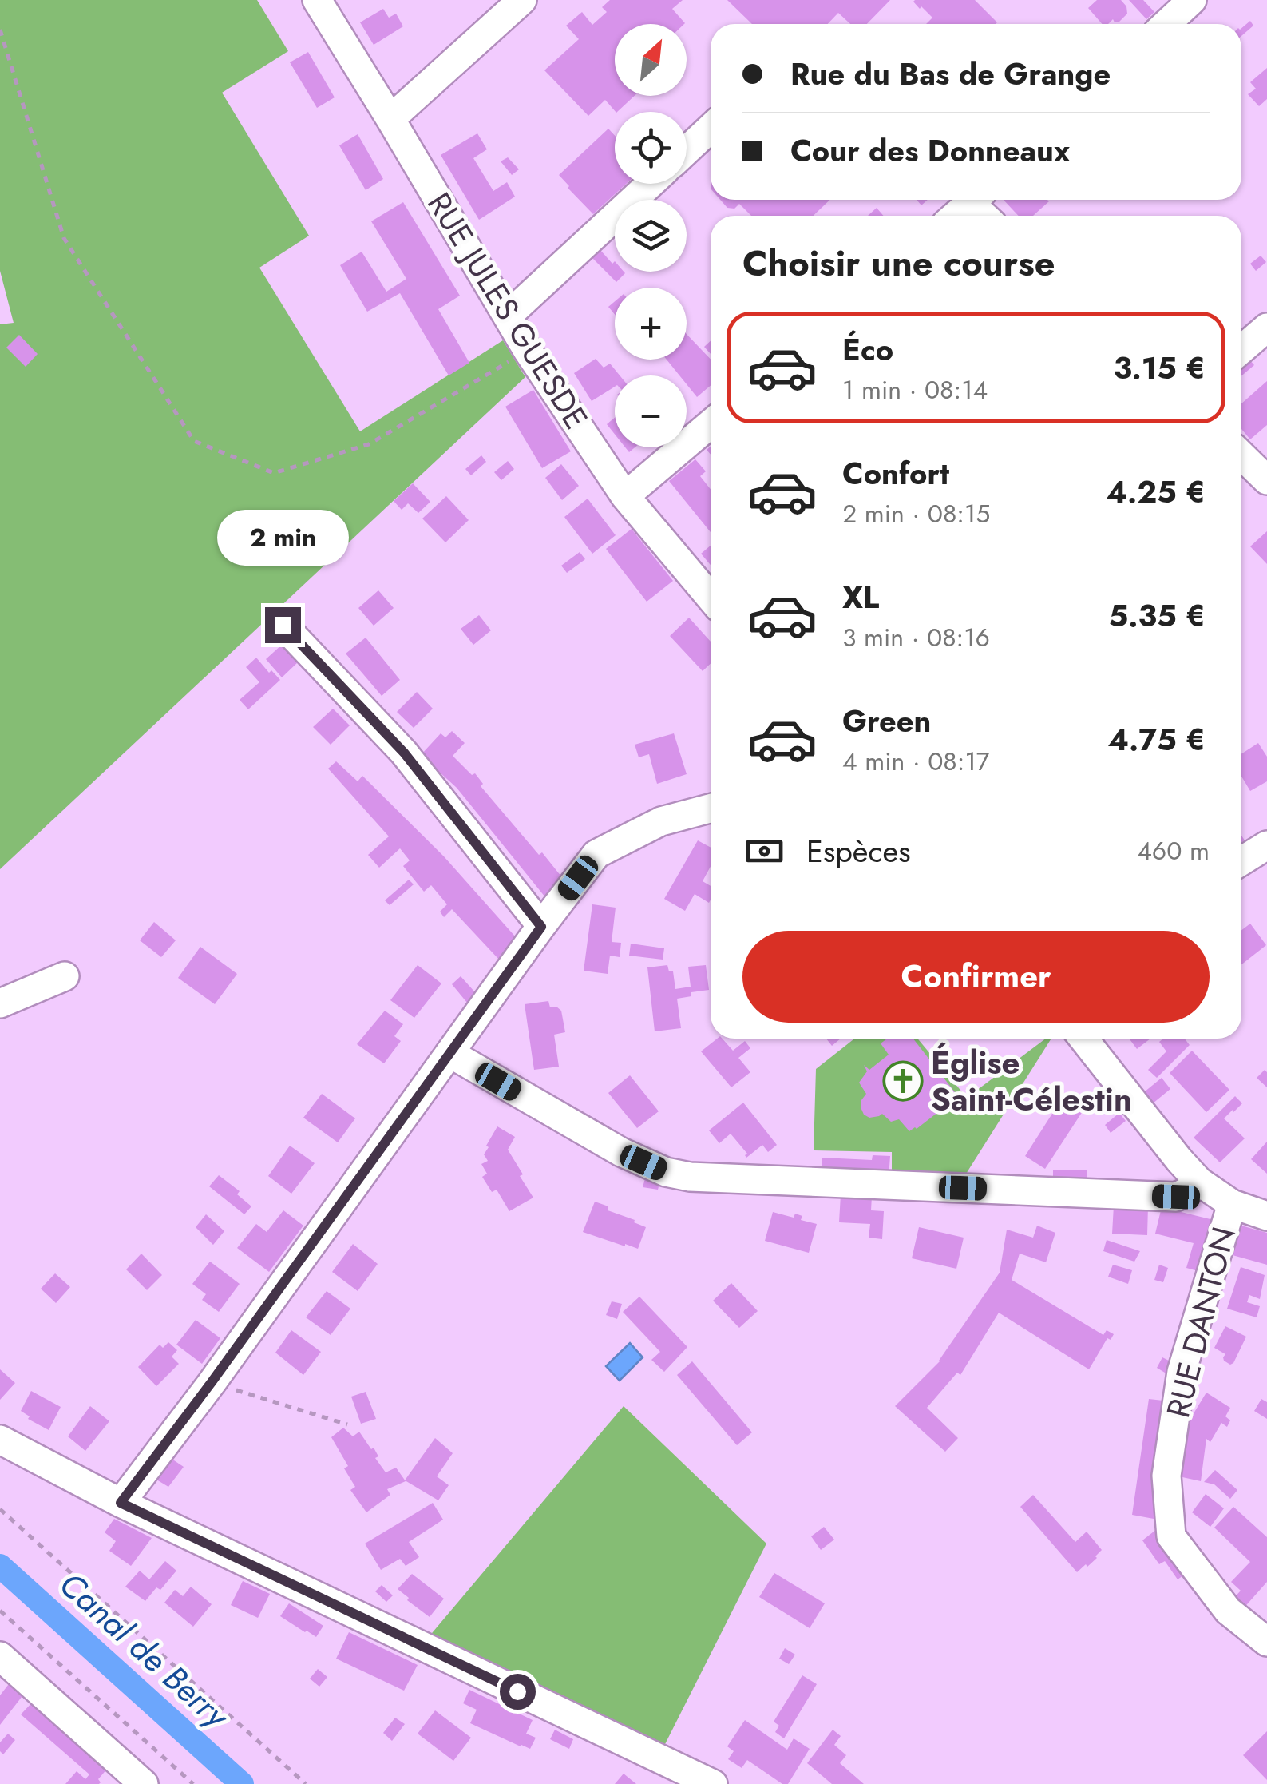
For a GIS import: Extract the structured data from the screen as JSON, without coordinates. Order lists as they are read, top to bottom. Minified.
{"streets":{"street":["RUE JULES GUESDE","RUE DANTON"]},"water":["Canal de Berry"],"places":{"church":["Église Saint-Célestin"]},"north":"top right","page":{"map_buttons":["+","−"],"banner":["Rue du Bas de Grange","Cour des Donneaux"],"heading":"Choisir une course","list":[{"name":"Éco","note":"1 min · 08:14","value":"3.15 €"},{"name":"Confort","note":"2 min · 08:15","value":"4.25 €"},{"name":"XL","note":"3 min · 08:16","value":"5.35 €"},{"name":"Green","note":"4 min · 08:17","value":"4.75 €"}],"bubble":"2 min","pay":["Espèces","460 m"],"buttons":"Confirmer"}}
